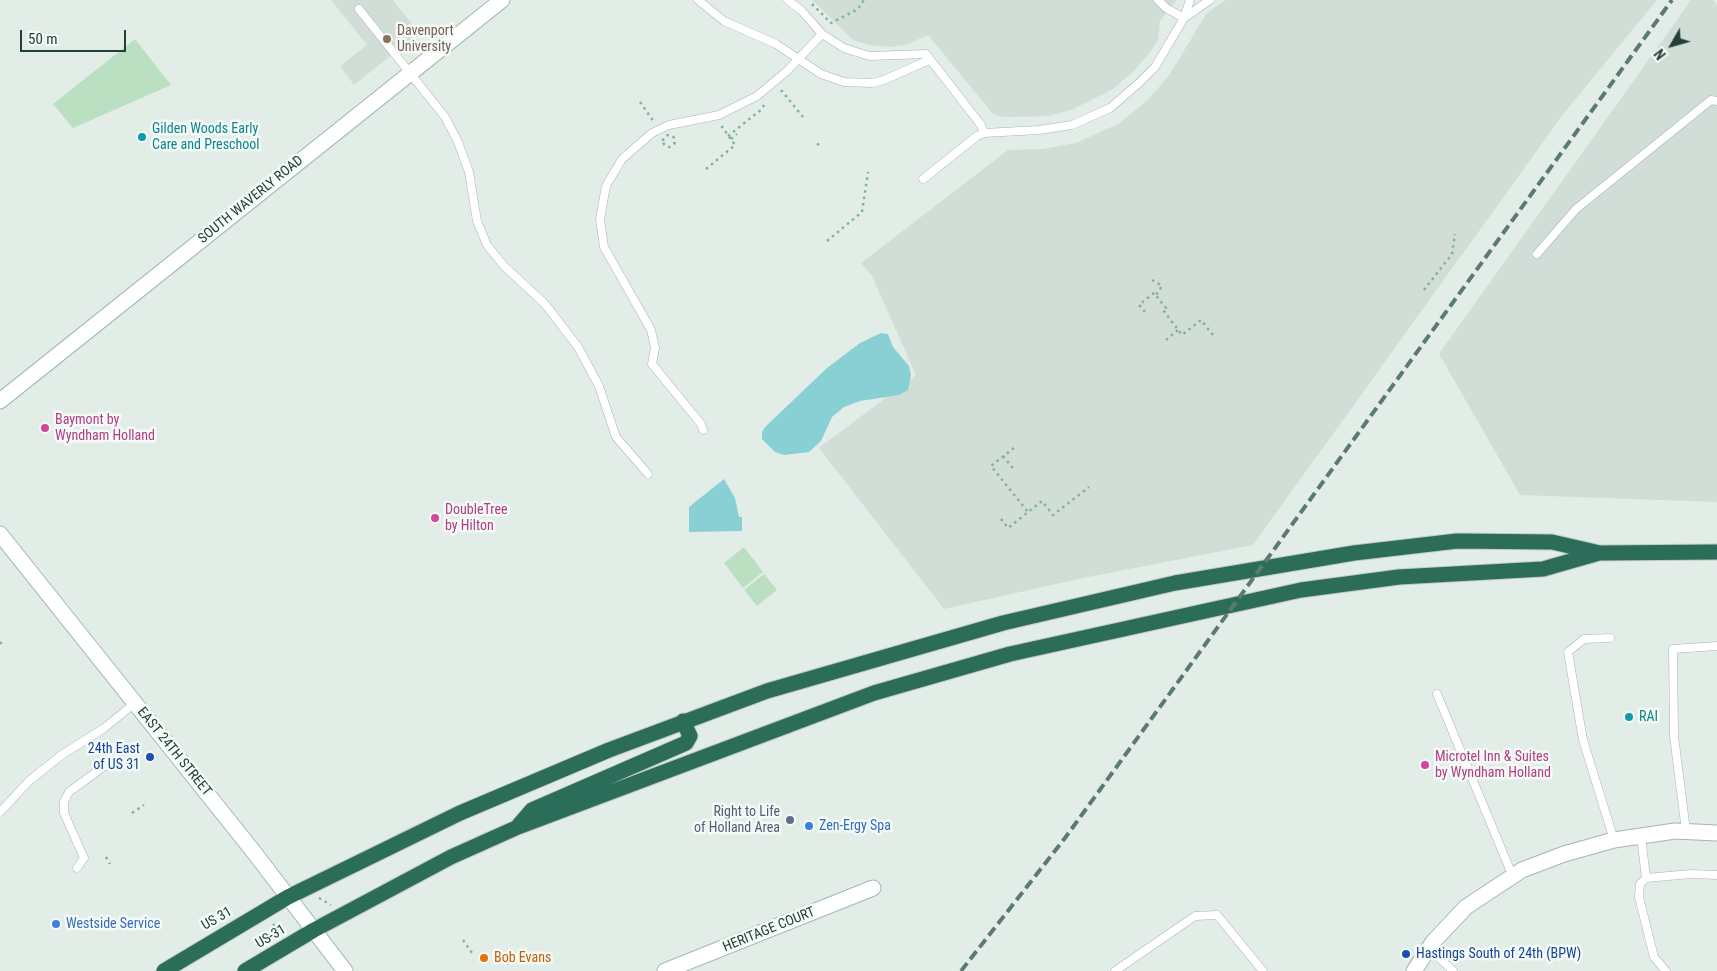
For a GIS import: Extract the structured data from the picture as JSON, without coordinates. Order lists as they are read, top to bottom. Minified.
{"streets":{"highway":["US 31","US-31"],"street":["SOUTH WAVERLY ROAD","EAST 24TH STREET","HERITAGE COURT"]},"crossings":[["EAST 24TH STREET","US 31"],["EAST 24TH STREET","US-31"],["US 31","US-31"]],"places":["Davenport University","Gilden Woods Early Care and Preschool","Baymont by Wyndham Holland","DoubleTree by Hilton","RAI","24th East of US 31","Microtel Inn & Suites by Wyndham Holland","Right to Life of Holland Area","Zen-Ergy Spa","Westside Service","Hastings South of 24th (BPW)","Bob Evans"],"scale_bar":"50 m","north":"bottom left"}
